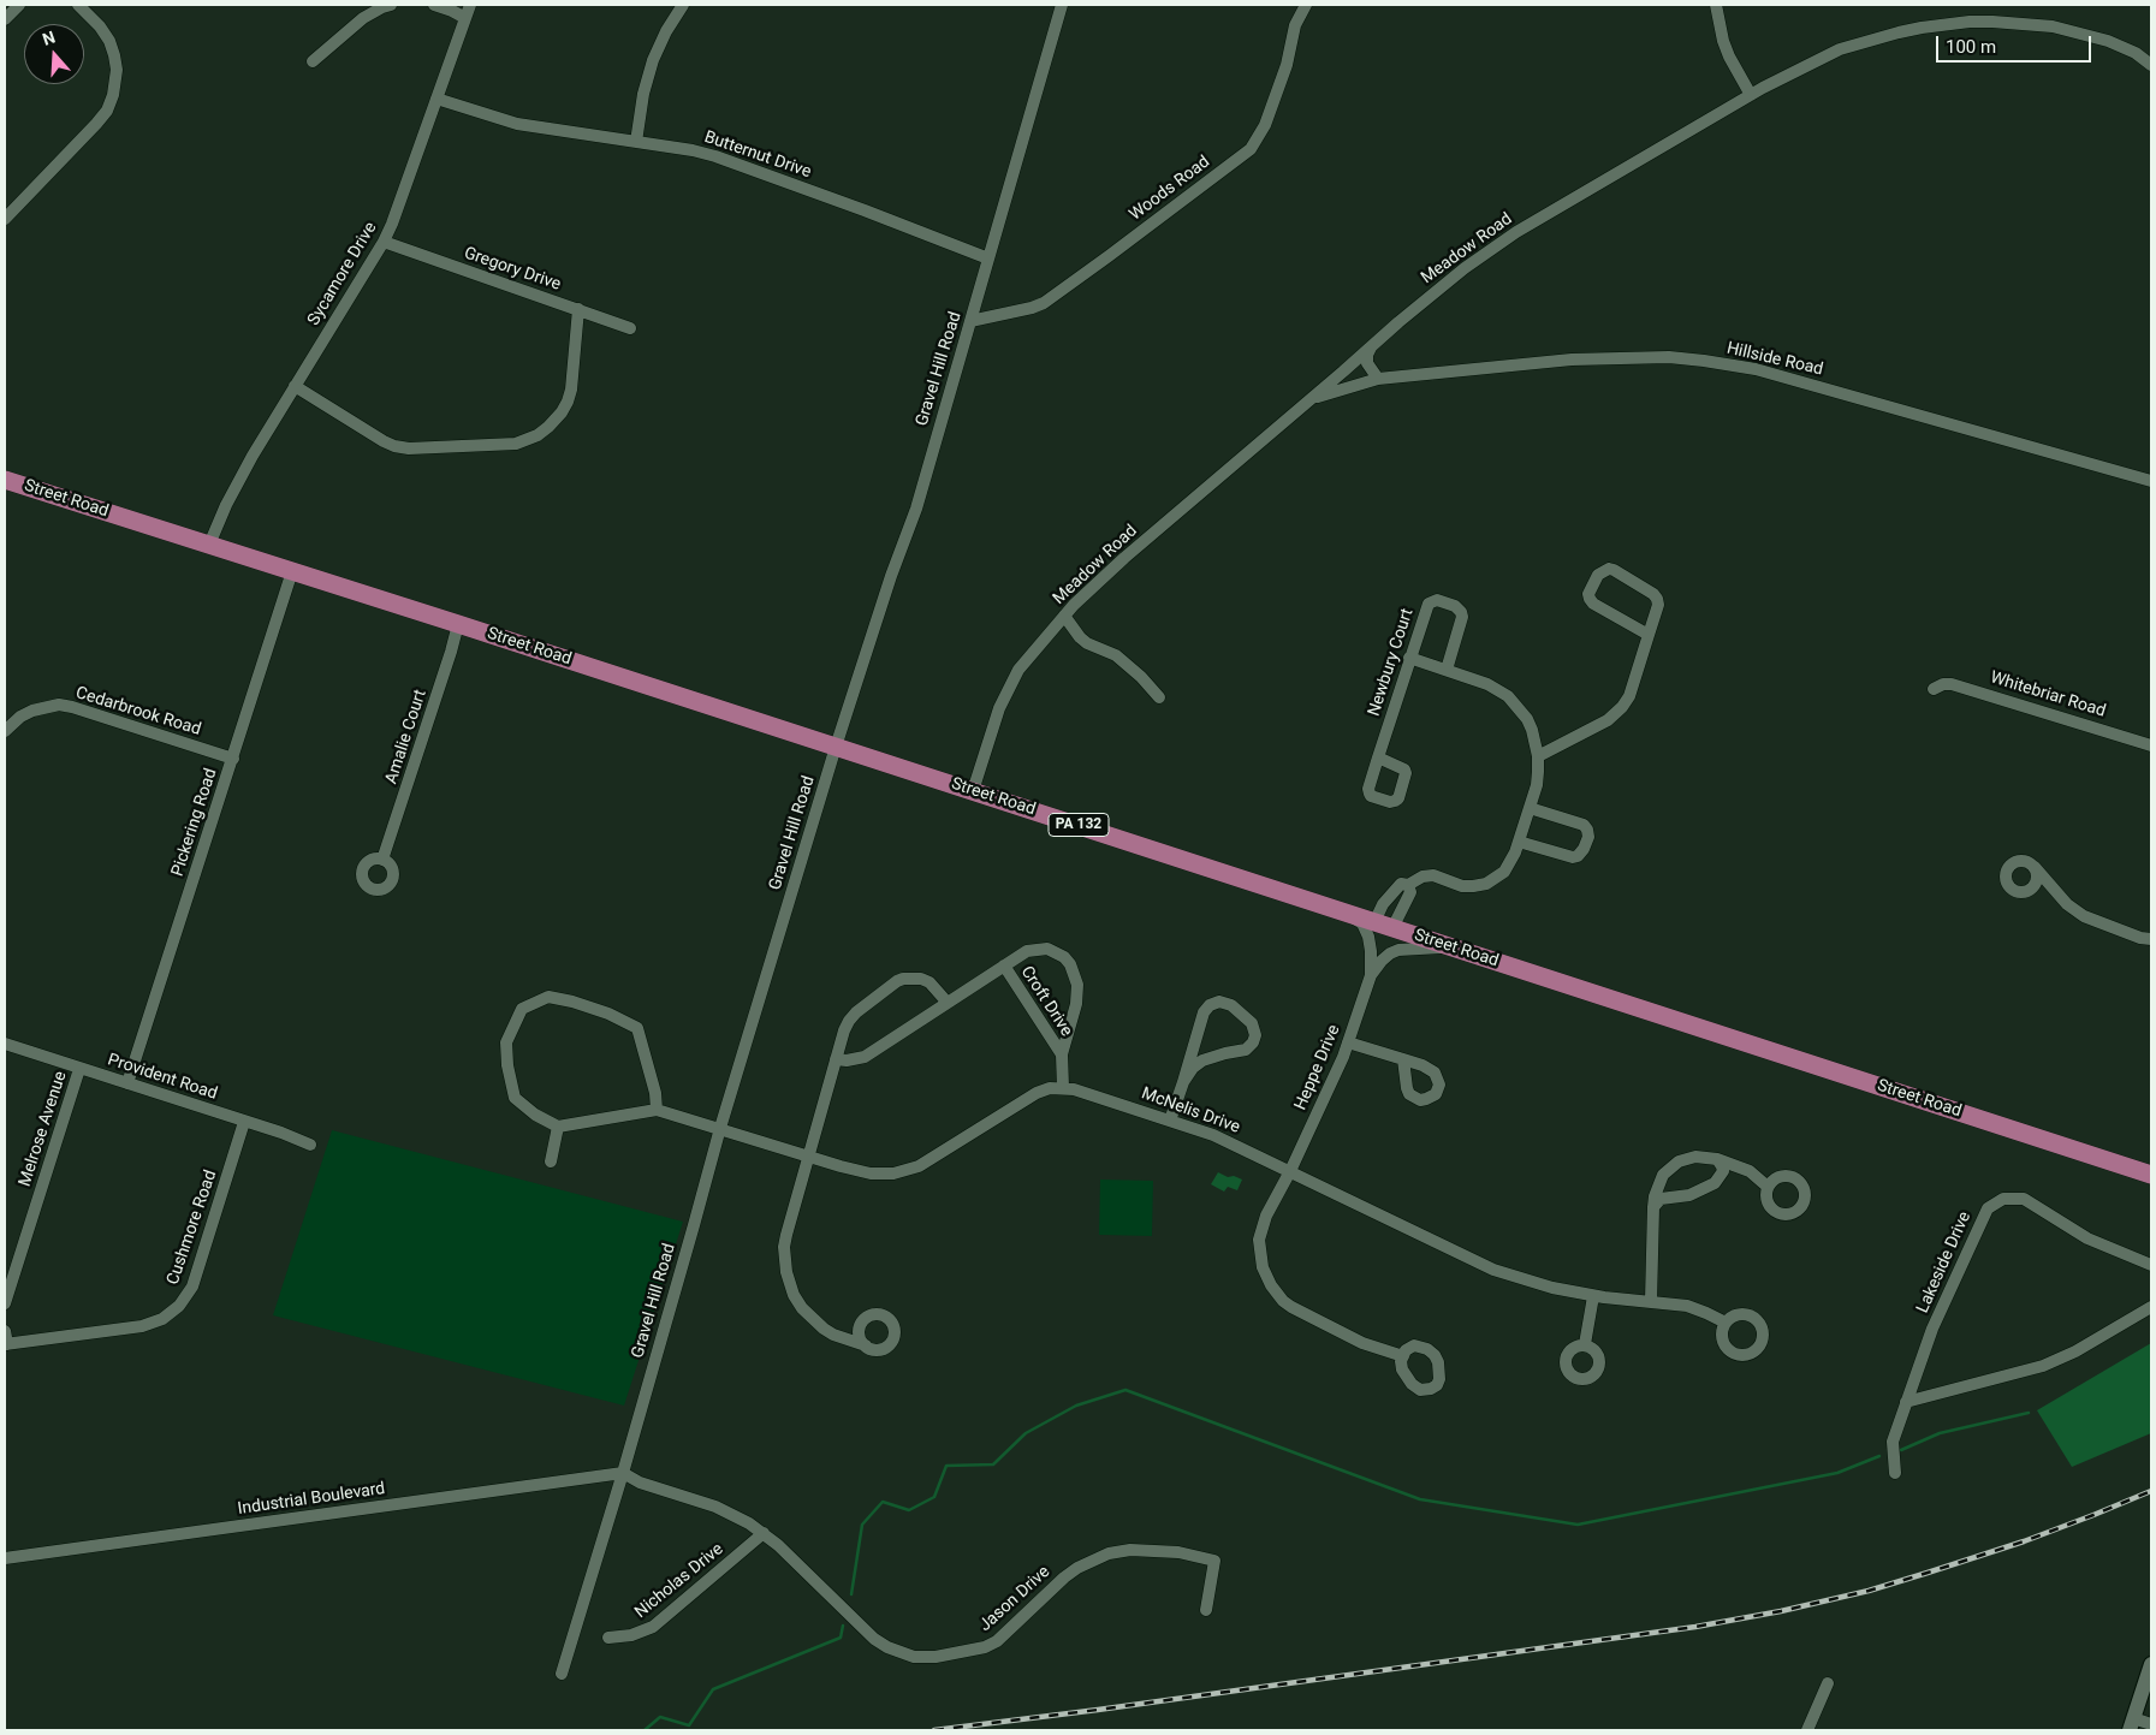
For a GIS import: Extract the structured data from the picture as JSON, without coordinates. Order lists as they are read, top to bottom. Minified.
{"streets":{"main road":["Street Road","PA 132"],"street":["Butternut Drive","Woods Road","Meadow Road","Gregory Drive","Sycamore Drive","Hillside Road","Gravel Hill Road","Newbury Court","Whitebriar Road","Cedarbrook Road","Amalie Court","Pickering Road","Croft Drive","Heppe Drive","Provident Road","McNelis Drive","Melrose Avenue","Cushmore Road","Lakeside Drive","Industrial Boulevard","Nicholas Drive","Jason Drive"]},"crossings":[["Butternut Drive","Sycamore Drive"],["Butternut Drive","Gravel Hill Road"],["Woods Road","Gravel Hill Road"],["Meadow Road","Hillside Road"],["Meadow Road","Street Road"],["Gregory Drive","Sycamore Drive"],["Sycamore Drive","Street Road"],["Gravel Hill Road","Street Road"],["Gravel Hill Road","Industrial Boulevard"],["Gravel Hill Road","Jason Drive"],["Street Road","Amalie Court"],["Street Road","Pickering Road"],["Street Road","Heppe Drive"],["Cedarbrook Road","Pickering Road"],["Pickering Road","Provident Road"],["Croft Drive","McNelis Drive"],["Heppe Drive","McNelis Drive"],["Provident Road","Melrose Avenue"],["Provident Road","Cushmore Road"],["Industrial Boulevard","Jason Drive"],["Nicholas Drive","Jason Drive"]],"scale_bar":"100 m","north":"top"}
